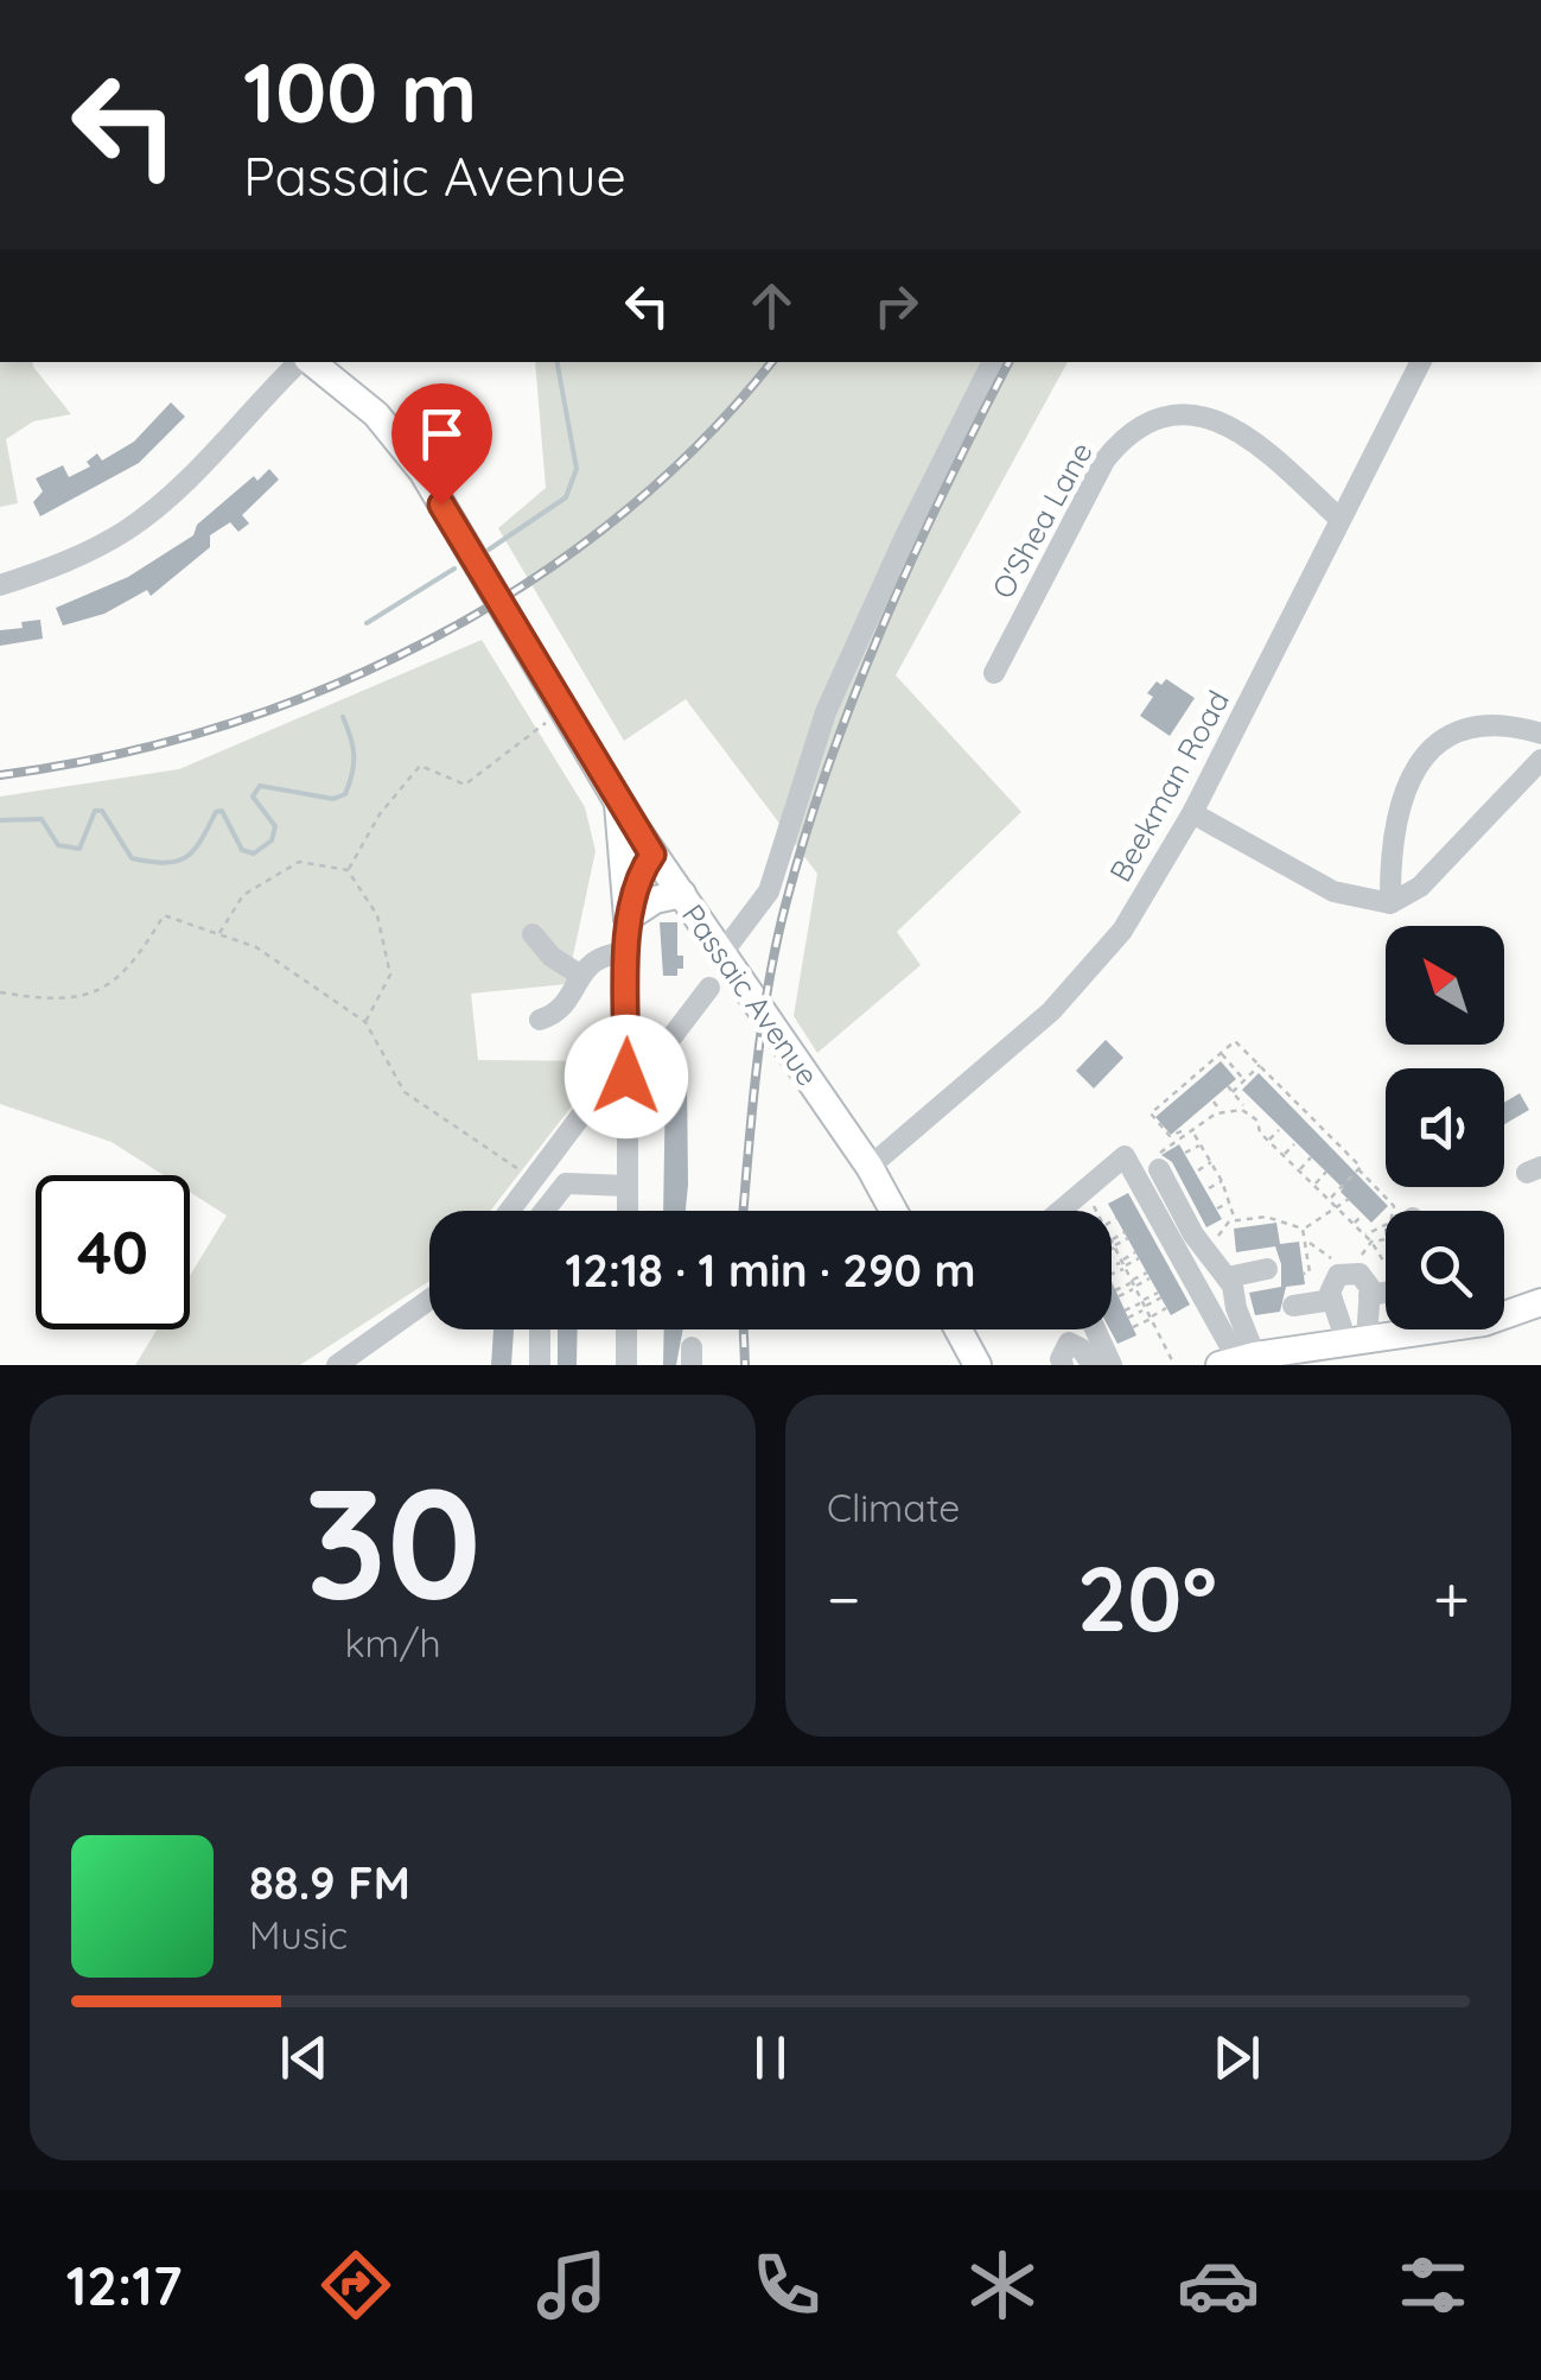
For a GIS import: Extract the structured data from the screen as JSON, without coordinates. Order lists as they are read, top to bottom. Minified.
{"streets":{"main road":["Passaic Avenue"],"street":["O'Shea Lane","Beekman Road"]},"crossings":[["O'Shea Lane","Beekman Road"],["Beekman Road","Passaic Avenue"]],"north":"top left","page":{"turn":["100 m","Passaic Avenue"],"limit":"40","trip":"12:18 · 1 min · 290 m","tile":[["30","km/h"],"Climate"],"heat":["−","20°","+"],"song":["88.9 FM","Music"],"tabs":"12:17"}}
